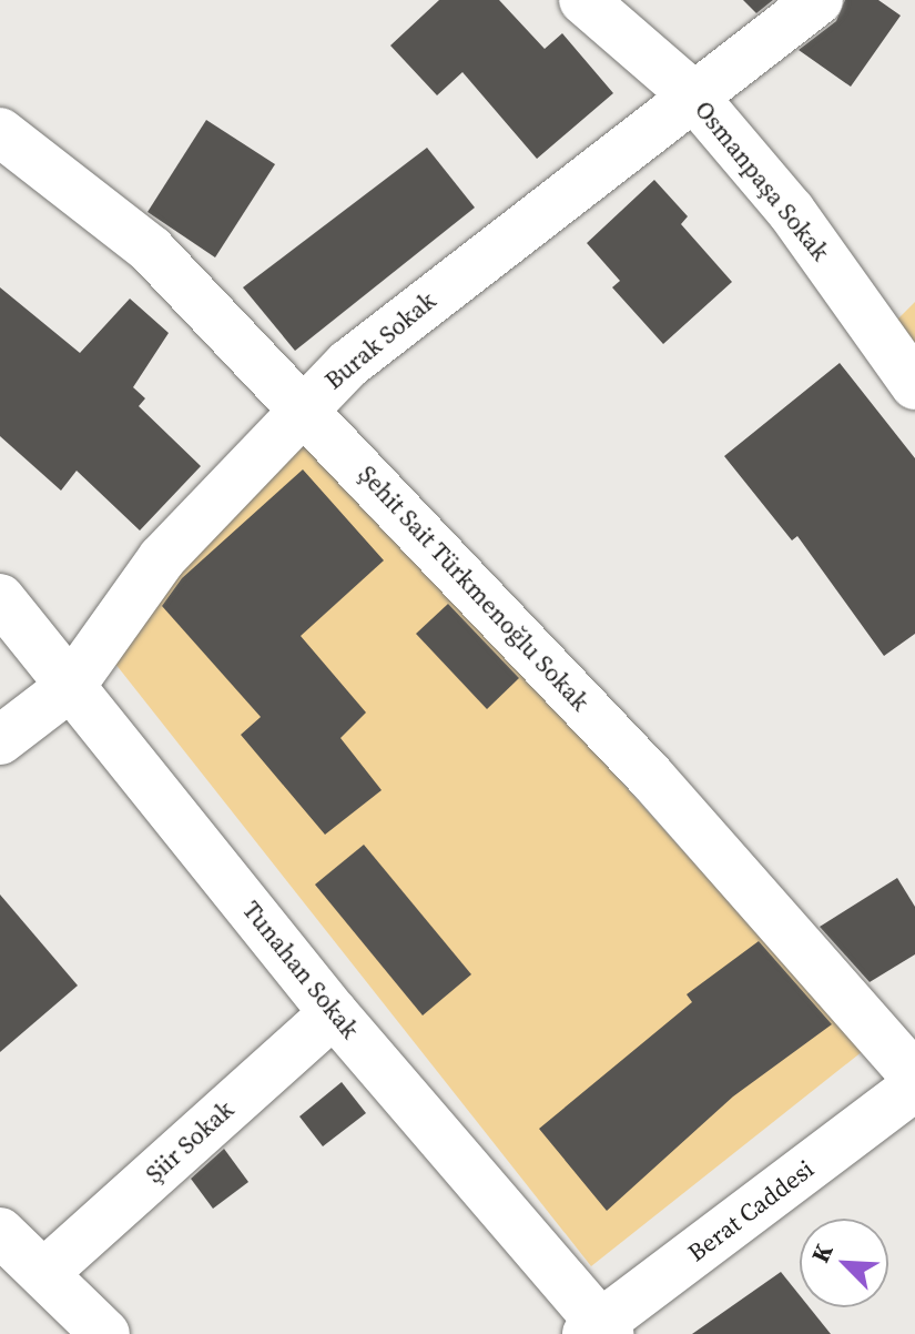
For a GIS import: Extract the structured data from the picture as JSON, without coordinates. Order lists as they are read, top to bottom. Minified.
{"streets":{"street":["Osmanpaşa Sokak","Burak Sokak","Şehit Sait Türkmenoğlu Sokak","Tunahan Sokak","Şiir Sokak","Berat Caddesi"]},"crossings":[["Osmanpaşa Sokak","Burak Sokak"],["Burak Sokak","Şehit Sait Türkmenoğlu Sokak"],["Burak Sokak","Tunahan Sokak"],["Tunahan Sokak","Şiir Sokak"],["Tunahan Sokak","Berat Caddesi"]],"north":"top left"}
